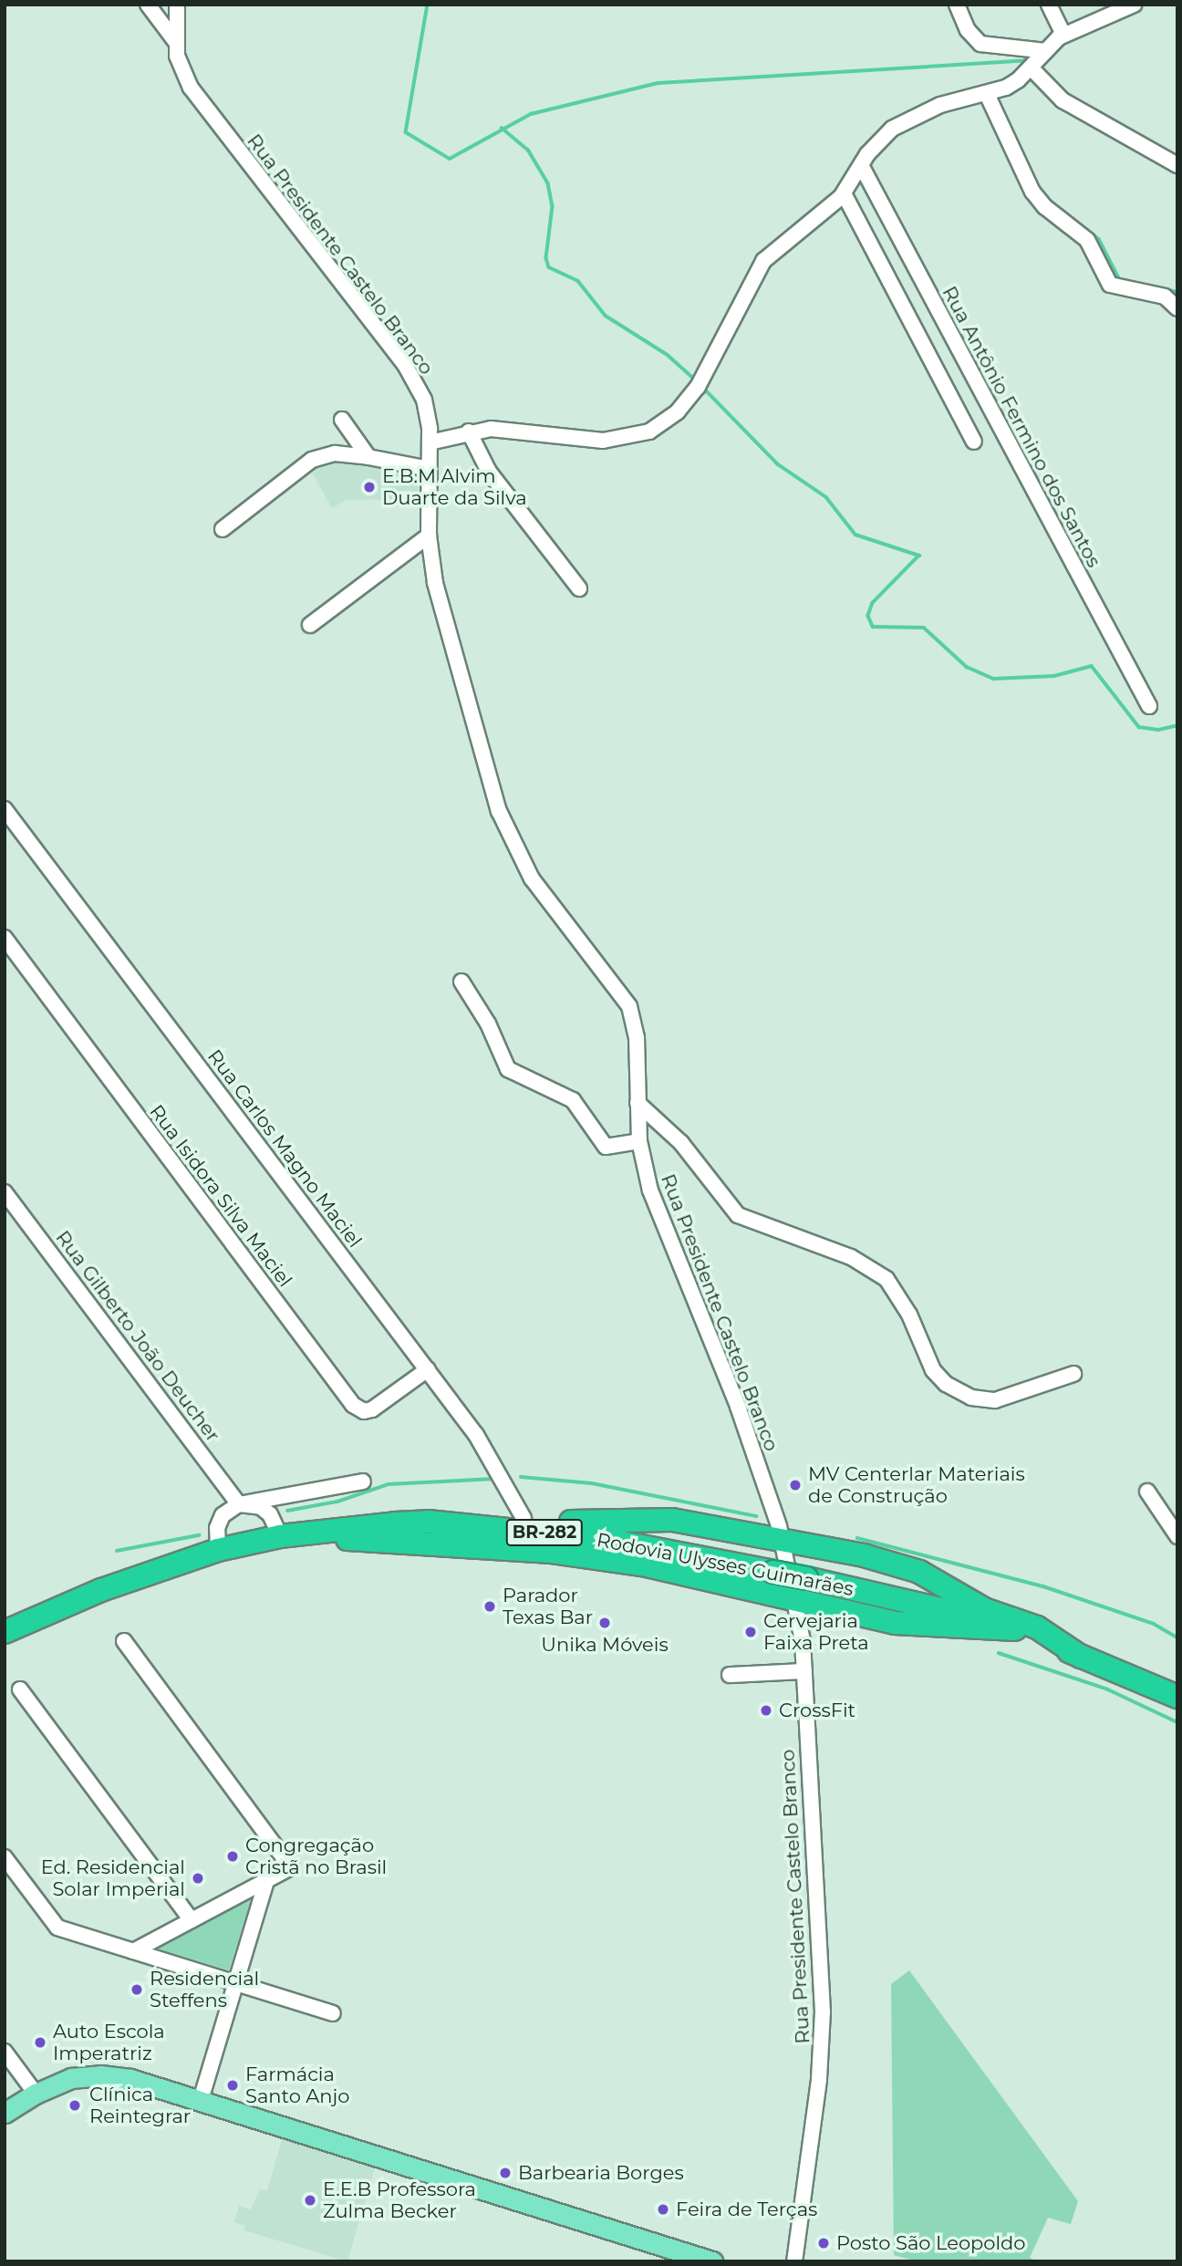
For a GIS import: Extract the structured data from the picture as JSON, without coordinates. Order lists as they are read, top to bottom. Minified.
{"streets":{"highway":["BR-282","Rodovia Ulysses Guimarães"],"street":["Rua Presidente Castelo Branco","Rua Antônio Fermino dos Santos","Rua Carlos Magno Maciel","Rua Isidora Silva Maciel","Rua Gilberto João Deucher"]},"crossings":[["Rua Carlos Magno Maciel","Rua Isidora Silva Maciel"]],"places":["E.B.M Alvim Duarte da Silva","MV Centerlar Materiais de Construção","Parador Texas Bar","Unika Móveis","Cervejaria Faixa Preta","CrossFit","Congregação Cristã no Brasil","Ed. Residencial Solar Imperial","Residencial Steffens","Auto Escola Imperatriz","Farmácia Santo Anjo","Clínica Reintegrar","Barbearia Borges","E.E.B Professora Zulma Becker","Feira de Terças","Posto São Leopoldo"]}
